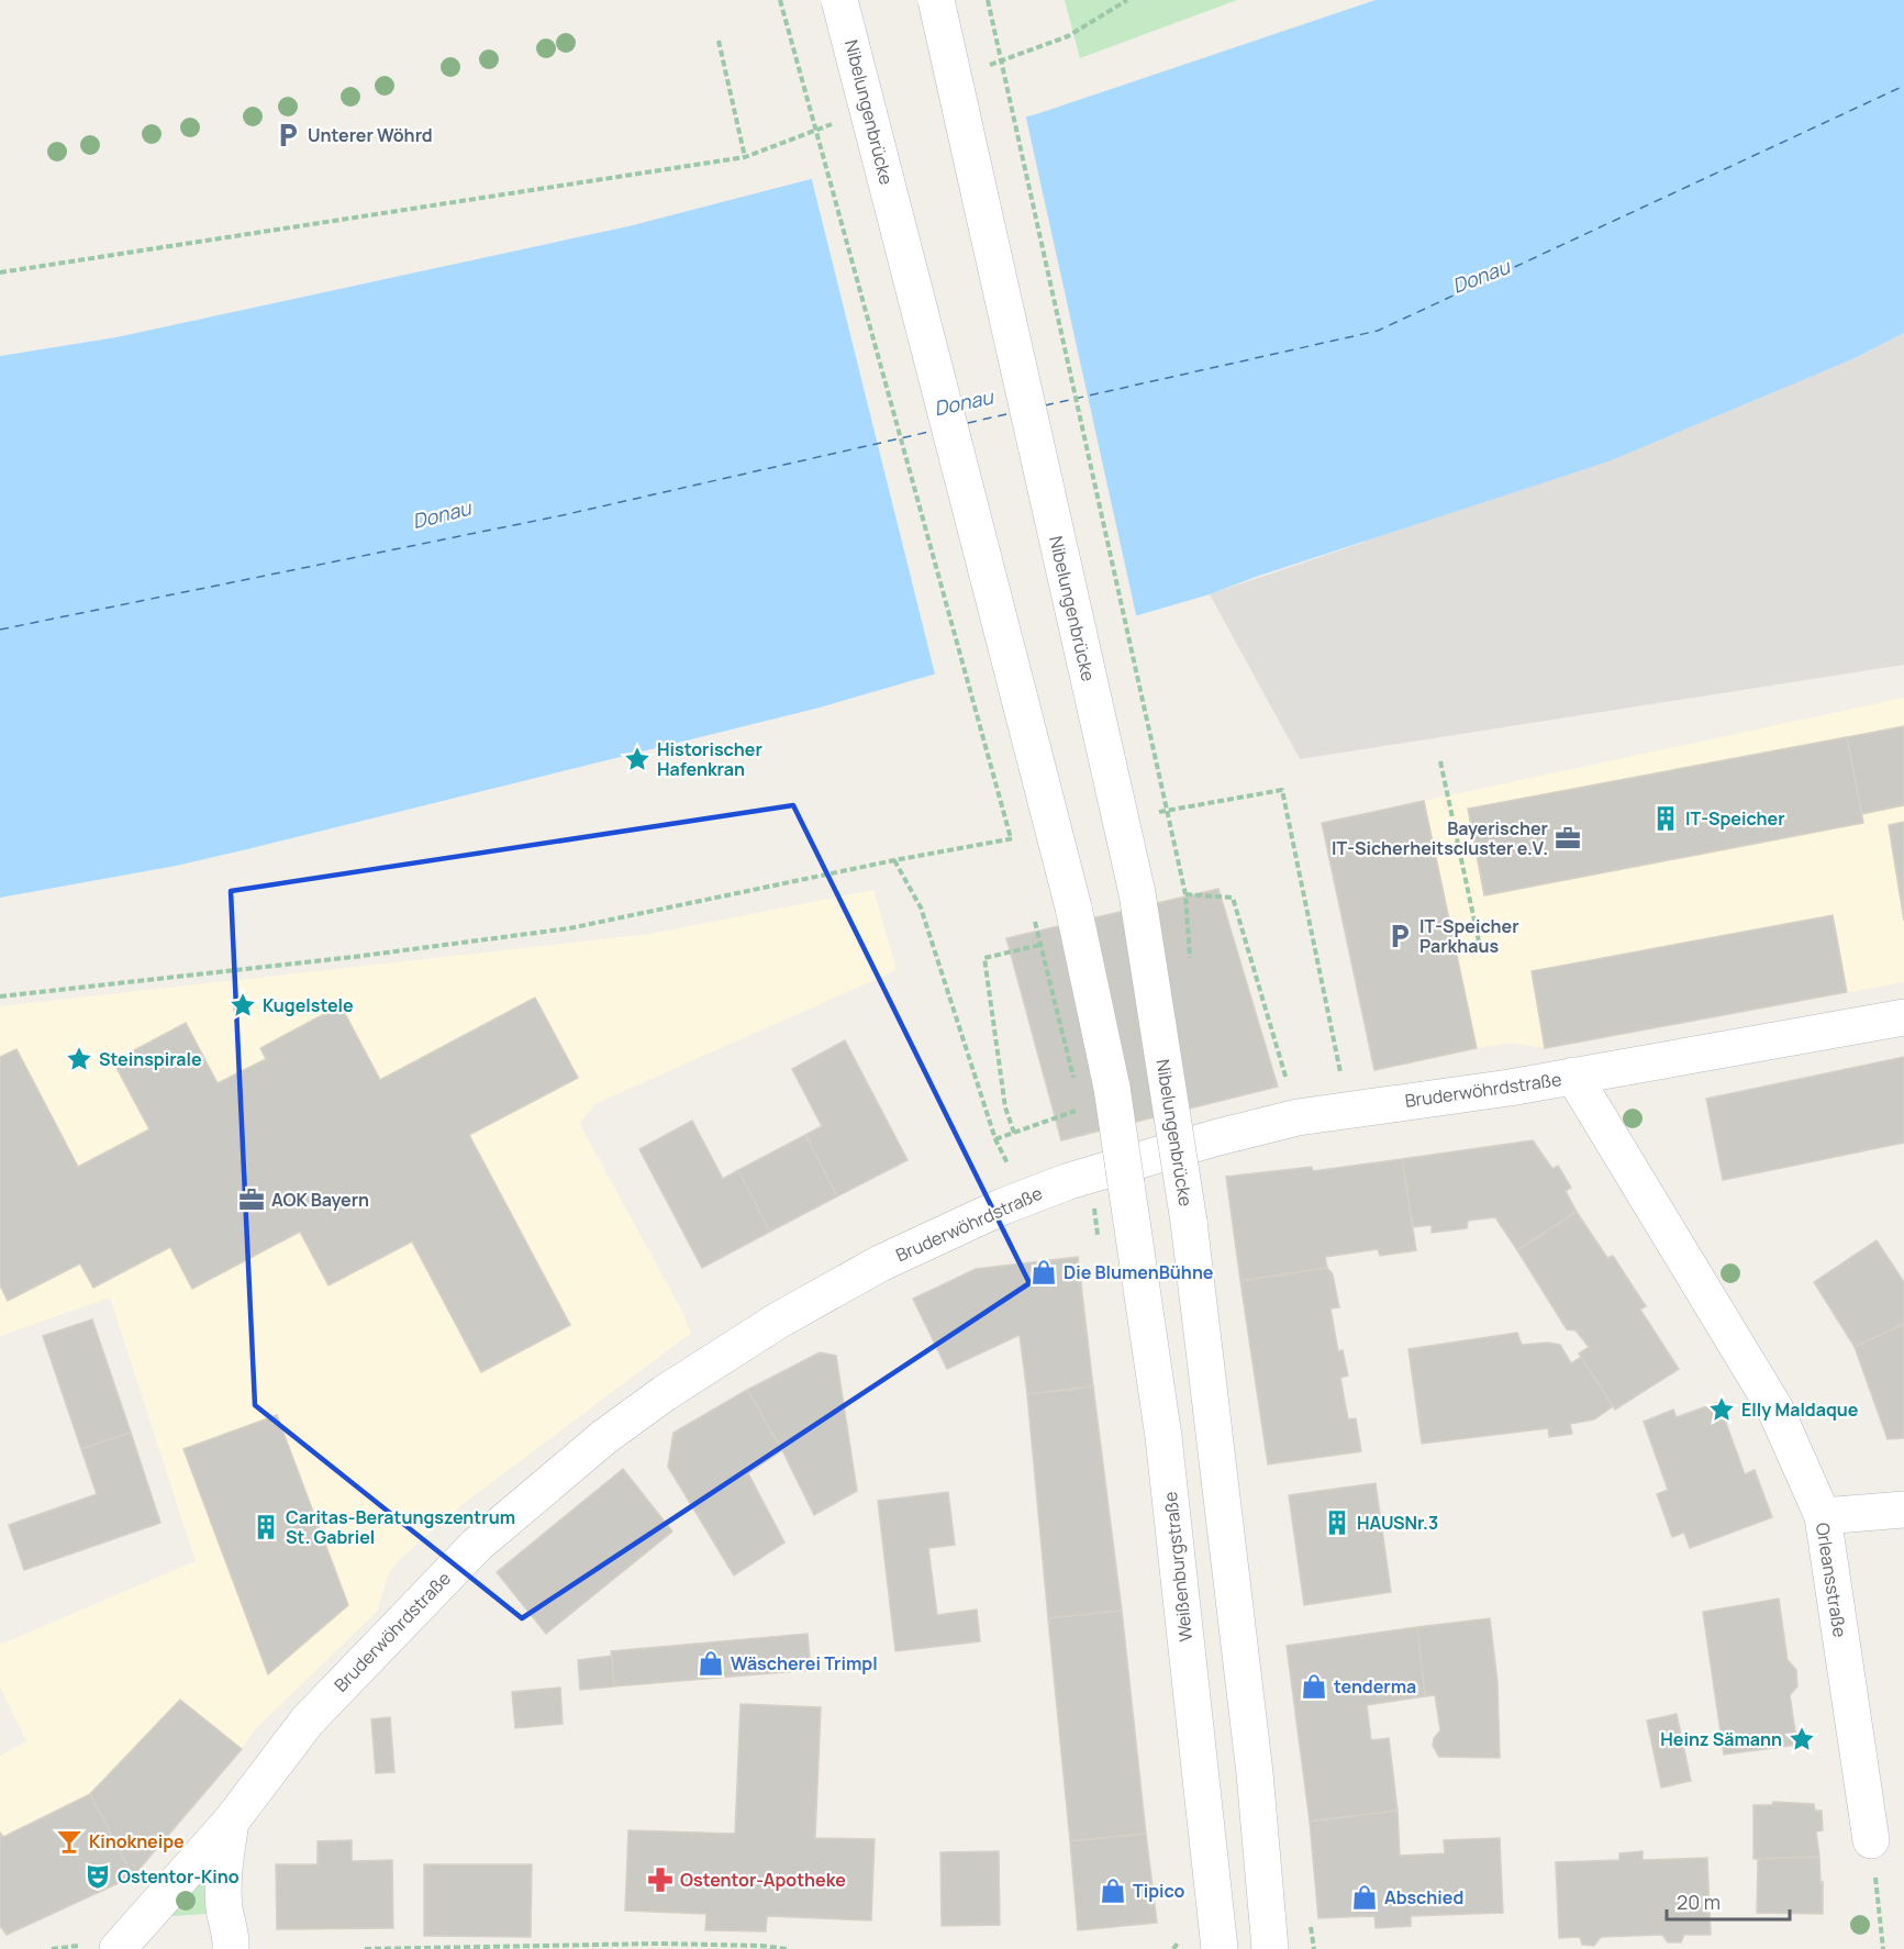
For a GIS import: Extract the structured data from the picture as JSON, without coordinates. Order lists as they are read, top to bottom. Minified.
{"streets":{"main road":["Nibelungenbrücke","Bruderwöhrdstraße","Weißenburgstraße","Orleansstraße"]},"crossings":[["Nibelungenbrücke","Weißenburgstraße"],["Bruderwöhrdstraße","Orleansstraße"]],"water":["Donau"],"places":{"parking":["Unterer Wöhrd","IT-Speicher Parkhaus"],"place":["Historischer Hafenkran","Kugelstele","Steinspirale","Elly Maldaque","Heinz Sämann"],"building":["IT-Speicher","HAUSNr.3","Caritas-Beratungszentrum St. Gabriel"],"office":["Bayerischer IT-Sicherheitscluster e.V.","AOK Bayern"],"shop":["Die BlumenBühne","Wäscherei Trimpl","tenderma","Tipico","Abschied"],"bar":["Kinokneipe"],"theatre":["Ostentor-Kino"],"pharmacy":["Ostentor-Apotheke"]},"scale_bar":"20 m"}
